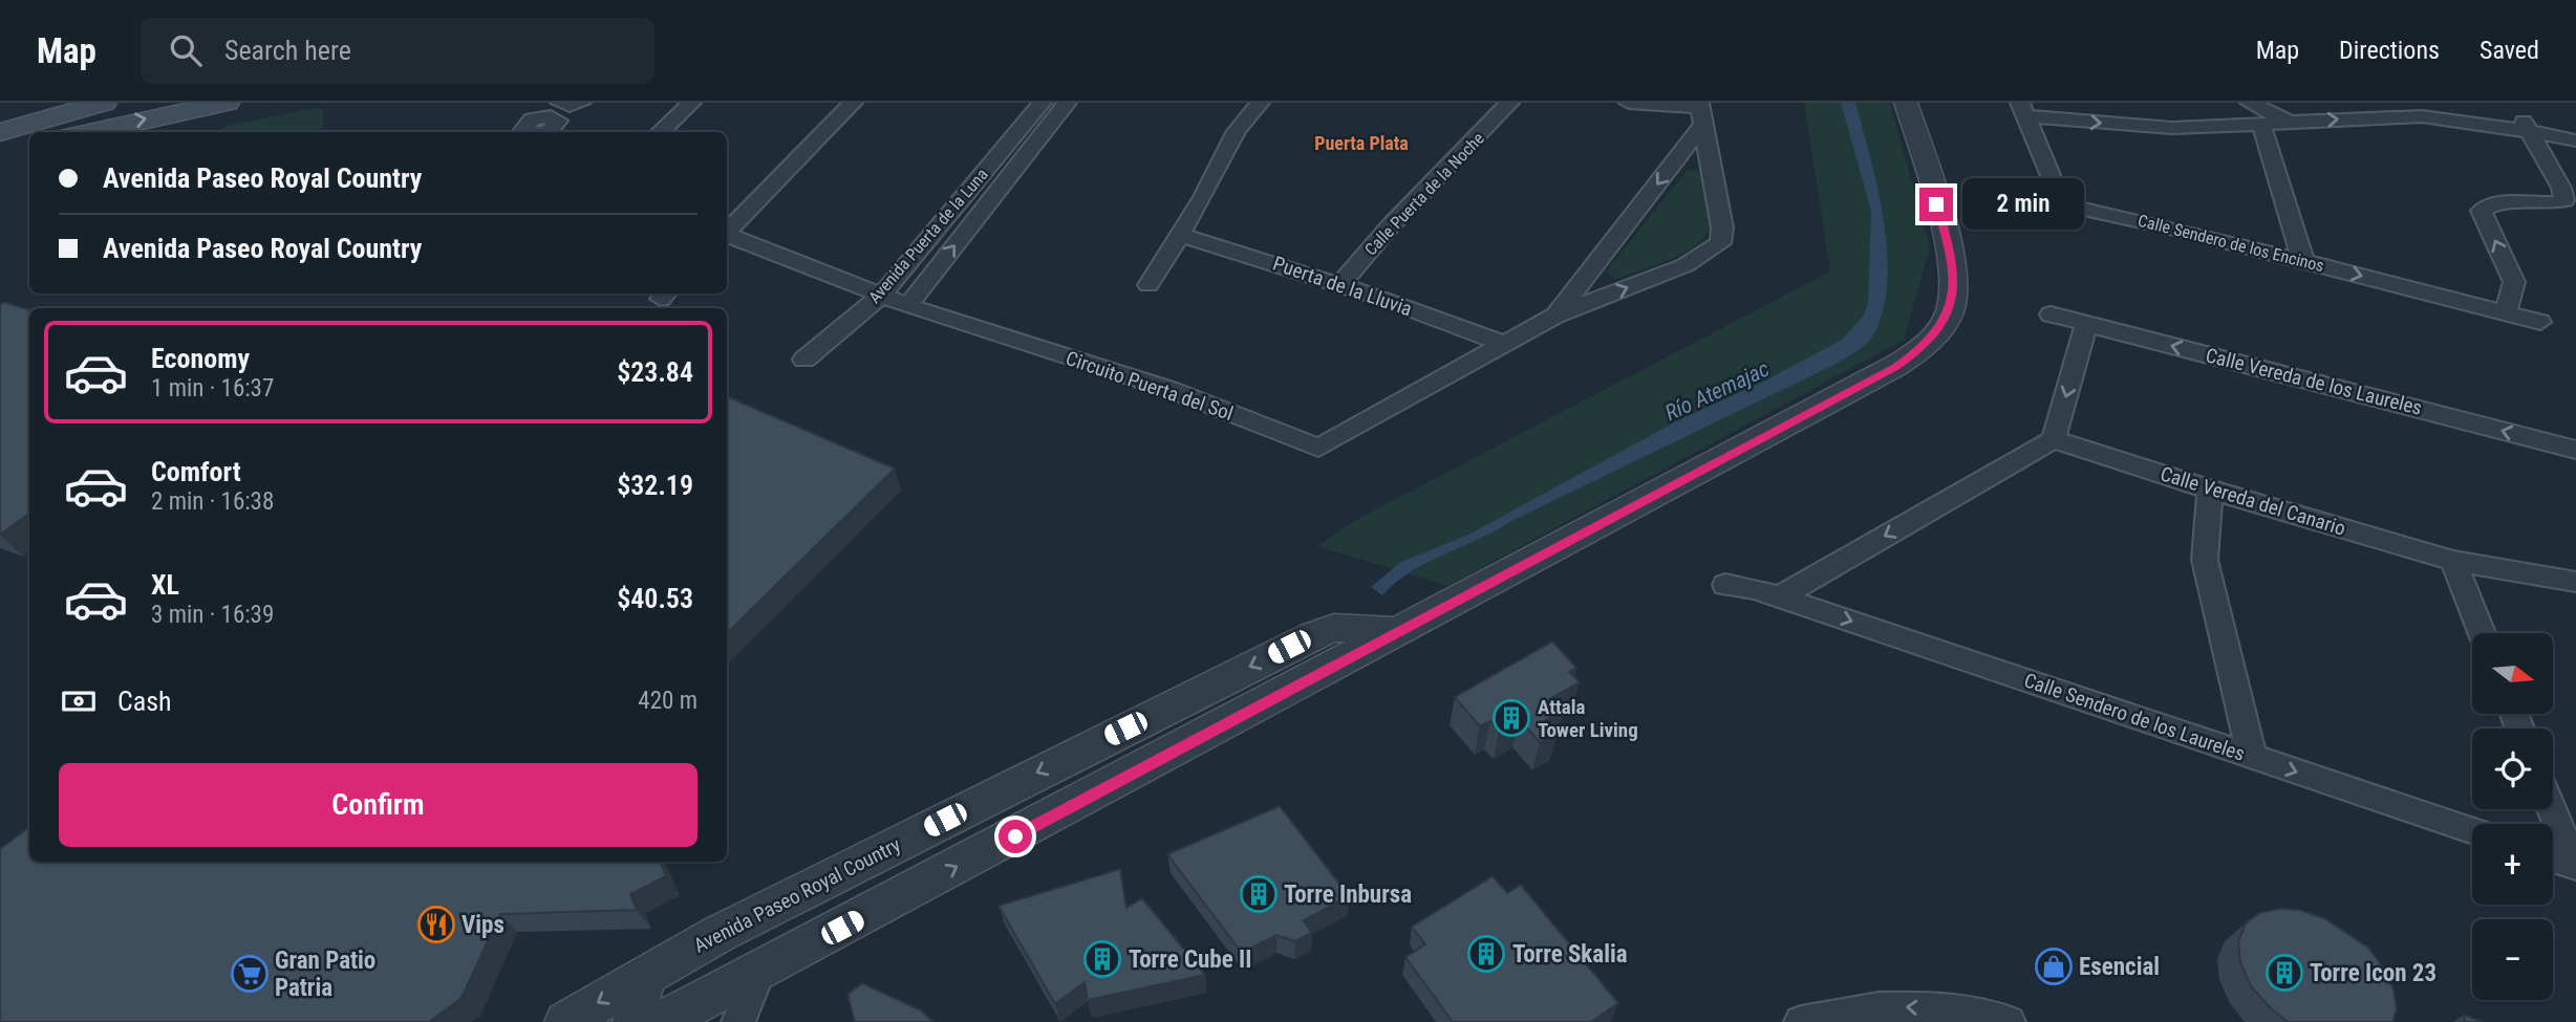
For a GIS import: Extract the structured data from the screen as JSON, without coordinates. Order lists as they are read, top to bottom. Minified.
{"streets":{"street":["Calle Puerta de la Noche","Avenida Puerta de la Luna","Calle Sendero de los Encinos","Puerta de la Lluvia","Calle Vereda de los Laureles","Circuito Puerta del Sol","Calle Vereda del Canario","Calle Sendero de los Laureles","Avenida Paseo Royal Country"]},"crossings":[["Calle Puerta de la Noche","Puerta de la Lluvia"],["Avenida Puerta de la Luna","Circuito Puerta del Sol"],["Puerta de la Lluvia","Circuito Puerta del Sol"]],"one_way":["Calle Vereda de los Laureles","Calle Sendero de los Laureles"],"districts":["Puerta Plata"],"water":["Río Atemajac"],"places":{"building":["Attala Tower Living","Torre Inbursa","Torre Skalia","Torre Cube II","Torre Icon 23"],"restaurant":["Vips"],"shop":["Esencial"],"supermarket":["Gran Patio Patria"]},"north":"right","page":{"header":"Map","search":"Search here","nav":["Map","Directions","Saved"],"banner":["Avenida Paseo Royal Country","Avenida Paseo Royal Country"],"bubble":"2 min","list":[{"name":"Economy","note":"1 min · 16:37","value":"$23.84"},{"name":"Comfort","note":"2 min · 16:38","value":"$32.19"},{"name":"XL","note":"3 min · 16:39","value":"$40.53"}],"map_buttons":["+","−"],"pay":["Cash","420 m"],"buttons":"Confirm"}}
